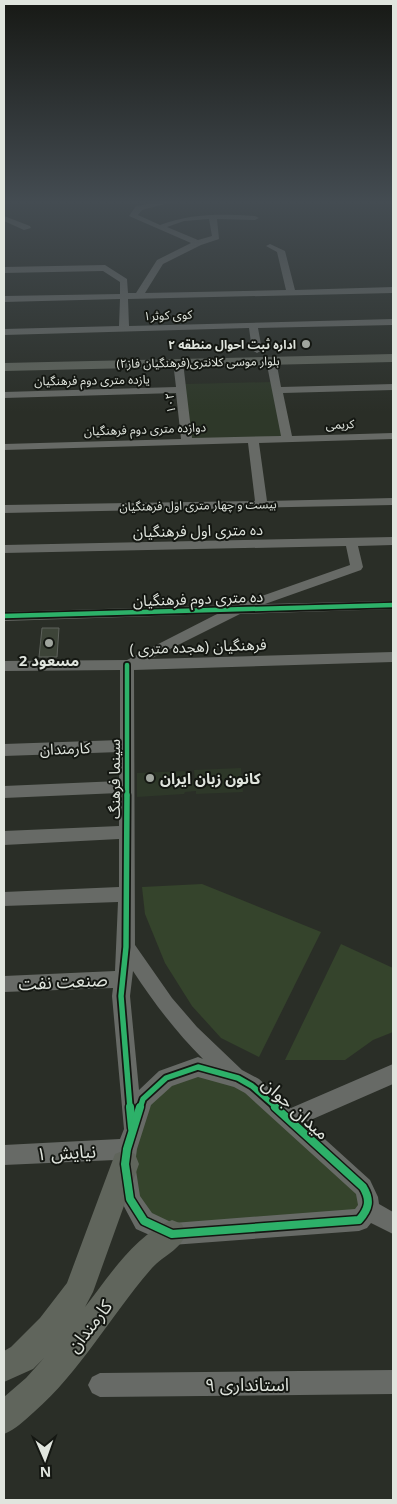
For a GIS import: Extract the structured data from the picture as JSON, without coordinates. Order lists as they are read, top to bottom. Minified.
{"streets":{"main road":["بلوار موسی کلانتری(فرهنگیان فاز۲)","کارمندان"],"street":["کوی کوثر۱","یازده متری دوم فرهنگیان","۱۰۲","کریمی","دوازده متری دوم فرهنگیان","بیست و چهار متری اول فرهنگیان","ده متری اول فرهنگیان","ده متری دوم فرهنگیان","فرهنگیان (هجده متری )","سینما فرهنگ","صنعت نفت","میدان جوان","نیایش ۱","استانداری ۹"]},"crossings":[["بلوار موسی کلانتری(فرهنگیان فاز۲)","۱۰۲"],["یازده متری دوم فرهنگیان","۱۰۲"],["۱۰۲","دوازده متری دوم فرهنگیان"],["کریمی","دوازده متری دوم فرهنگیان"],["فرهنگیان (هجده متری )","سینما فرهنگ"],["کارمندان","سینما فرهنگ"],["کارمندان","میدان جوان"],["کارمندان","نیایش ۱"],["سینما فرهنگ","صنعت نفت"],["سینما فرهنگ","میدان جوان"],["سینما فرهنگ","نیایش ۱"],["میدان جوان","نیایش ۱"]],"places":["اداره ثبت احوال منطقه ۲","مسعود 2","کانون زبان ایران"],"north":"bottom"}
